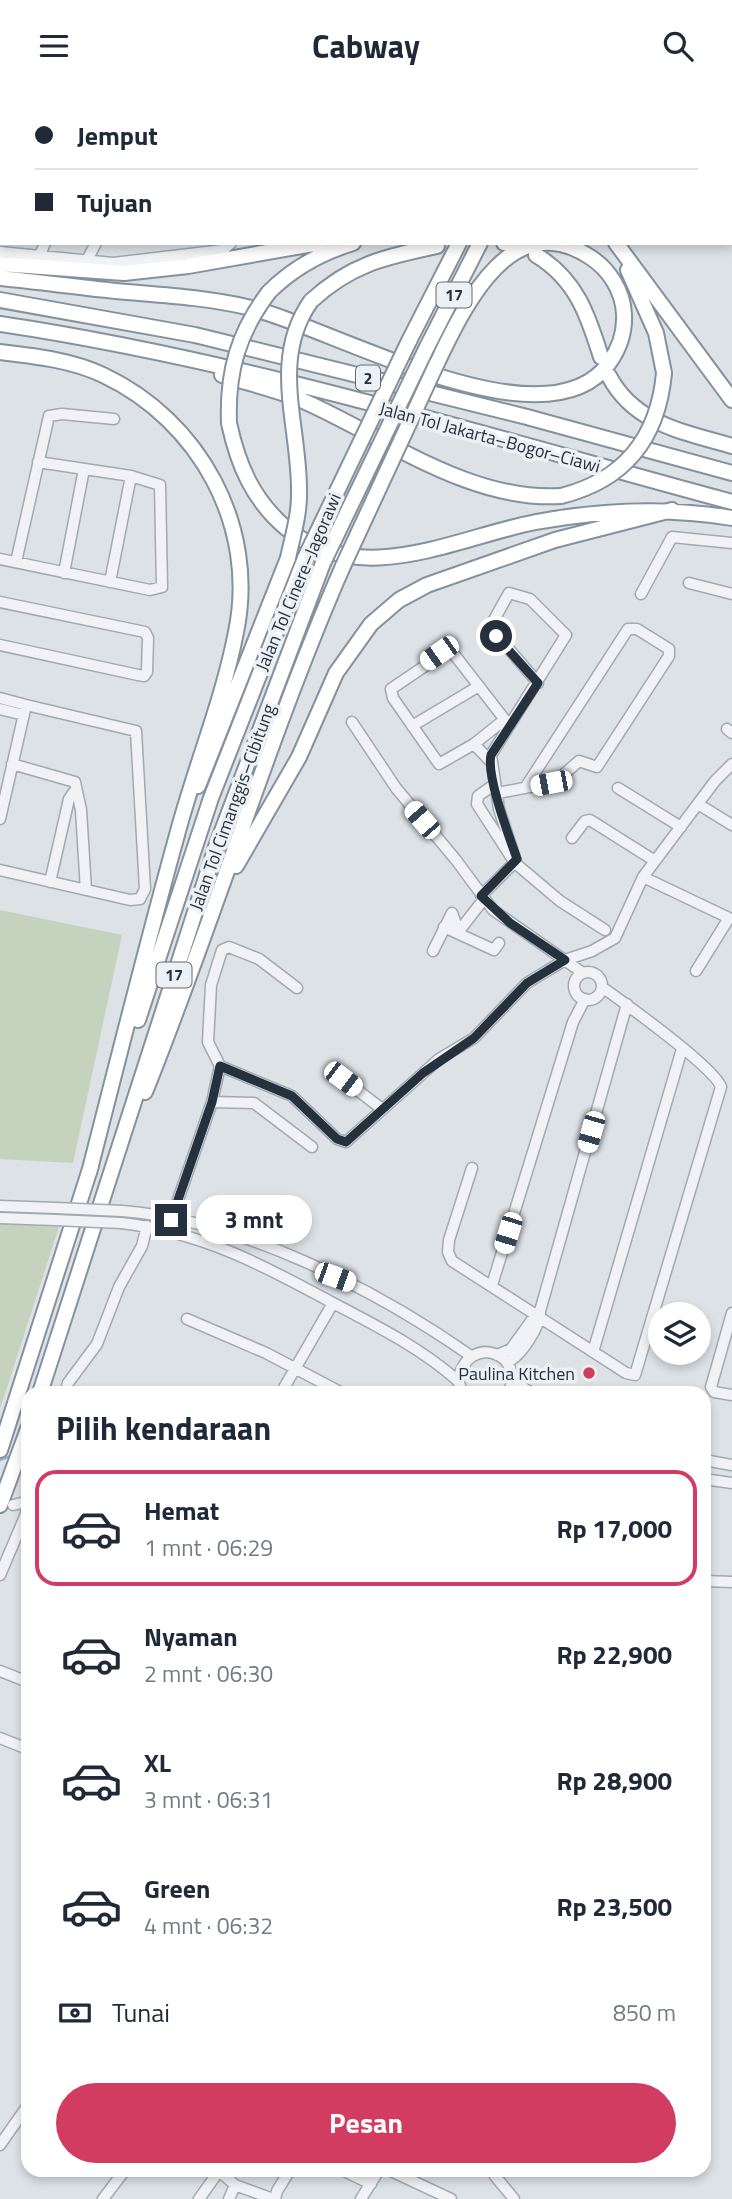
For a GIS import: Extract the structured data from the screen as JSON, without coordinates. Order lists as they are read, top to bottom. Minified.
{"streets":{"highway":["17","2","Jalan Tol Jakarta–Bogor–Ciawi","Jalan Tol Cinere–Jagorawi","Jalan Tol Cimanggis–Cibitung"]},"crossings":[["17","Jalan Tol Cinere–Jagorawi"]],"places":["Paulina Kitchen"],"page":{"header":"Cabway","banner":["Jemput","Tujuan"],"bubble":"3 mnt","heading":"Pilih kendaraan","list":[{"name":"Hemat","note":"1 mnt · 06:29","value":"Rp 17,000"},{"name":"Nyaman","note":"2 mnt · 06:30","value":"Rp 22,900"},{"name":"XL","note":"3 mnt · 06:31","value":"Rp 28,900"},{"name":"Green","note":"4 mnt · 06:32","value":"Rp 23,500"}],"pay":["Tunai","850 m"],"buttons":"Pesan"}}
